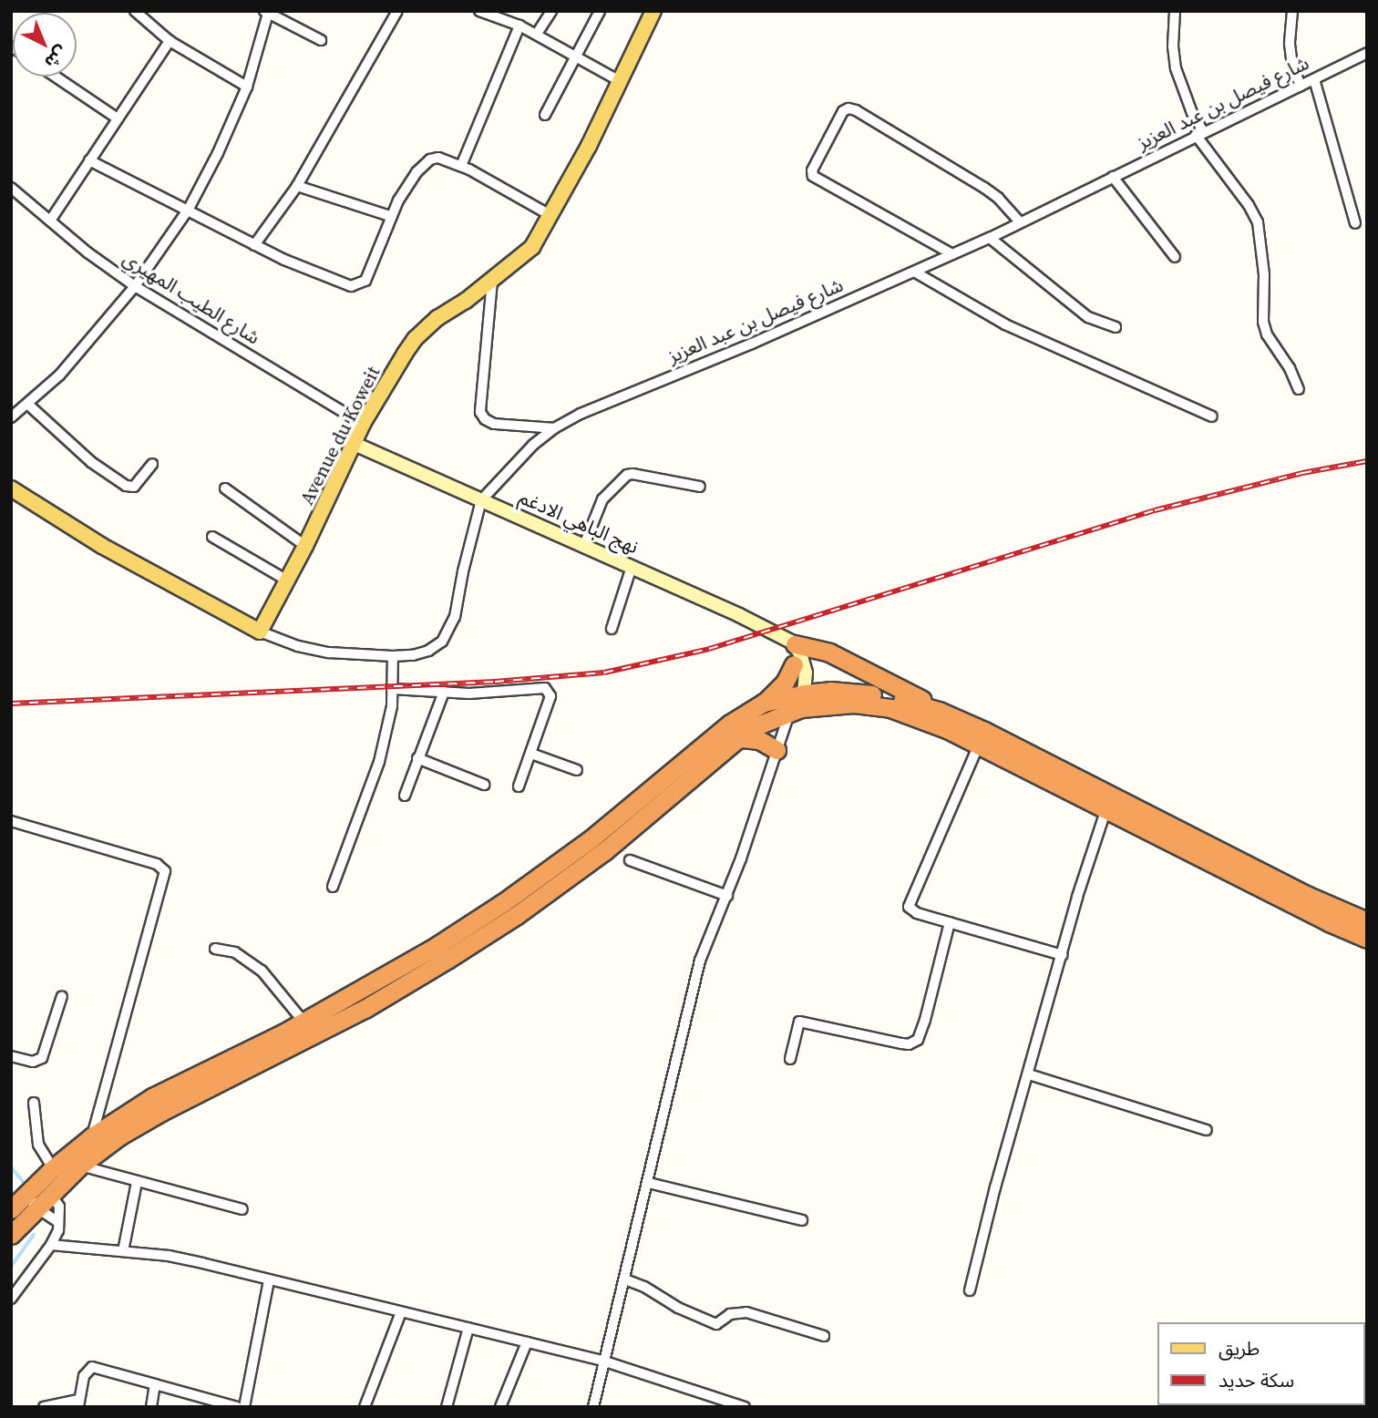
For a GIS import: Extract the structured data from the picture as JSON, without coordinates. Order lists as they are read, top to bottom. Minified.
{"streets":{"main road":["Avenue du Koweit","نهج الباهي الادغم"],"street":["شارع فيصل بن عبد العزيز","شارع الطيب المهيري"]},"crossings":[["شارع فيصل بن عبد العزيز","Avenue du Koweit"],["شارع فيصل بن عبد العزيز","نهج الباهي الادغم"],["شارع الطيب المهيري","Avenue du Koweit"],["Avenue du Koweit","نهج الباهي الادغم"]],"legend":["طريق","سكة حديد"],"north":"bottom right"}
